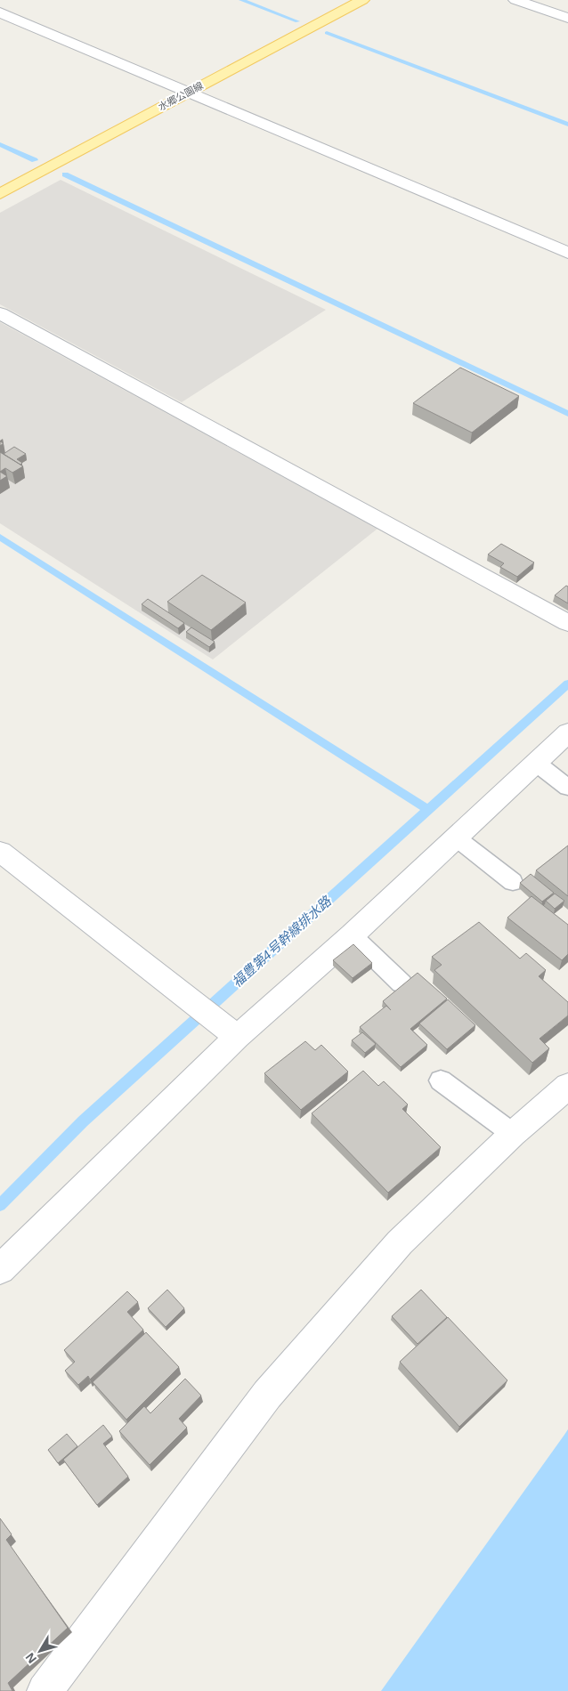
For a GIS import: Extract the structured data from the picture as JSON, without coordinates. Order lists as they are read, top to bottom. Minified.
{"streets":{"main road":["水郷公園線"]},"water":["福豊第4号幹線排水路"],"north":"bottom left"}
